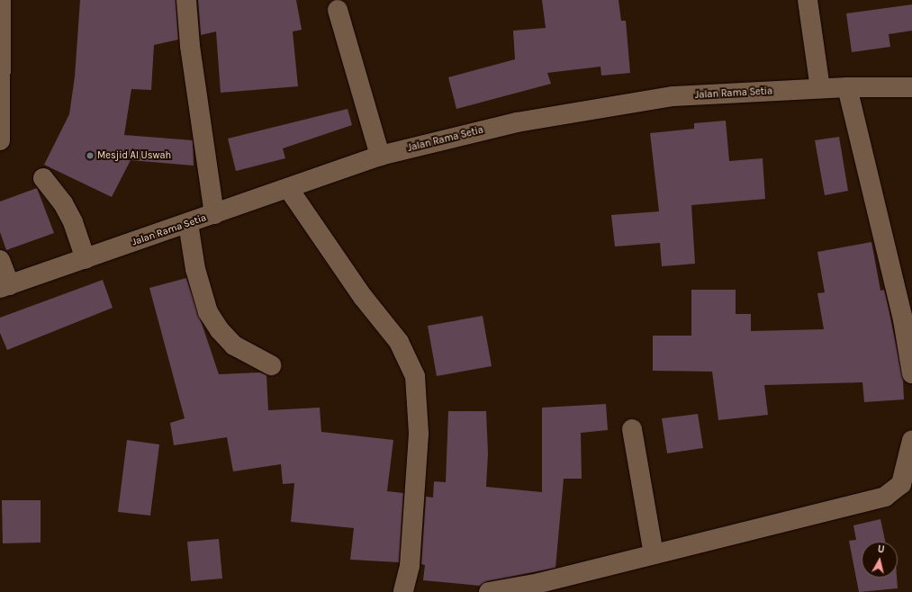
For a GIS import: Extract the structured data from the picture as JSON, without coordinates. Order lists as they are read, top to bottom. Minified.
{"streets":{"street":["Jalan Rama Setia"]},"places":["Mesjid Al Uswah"],"north":"top"}
